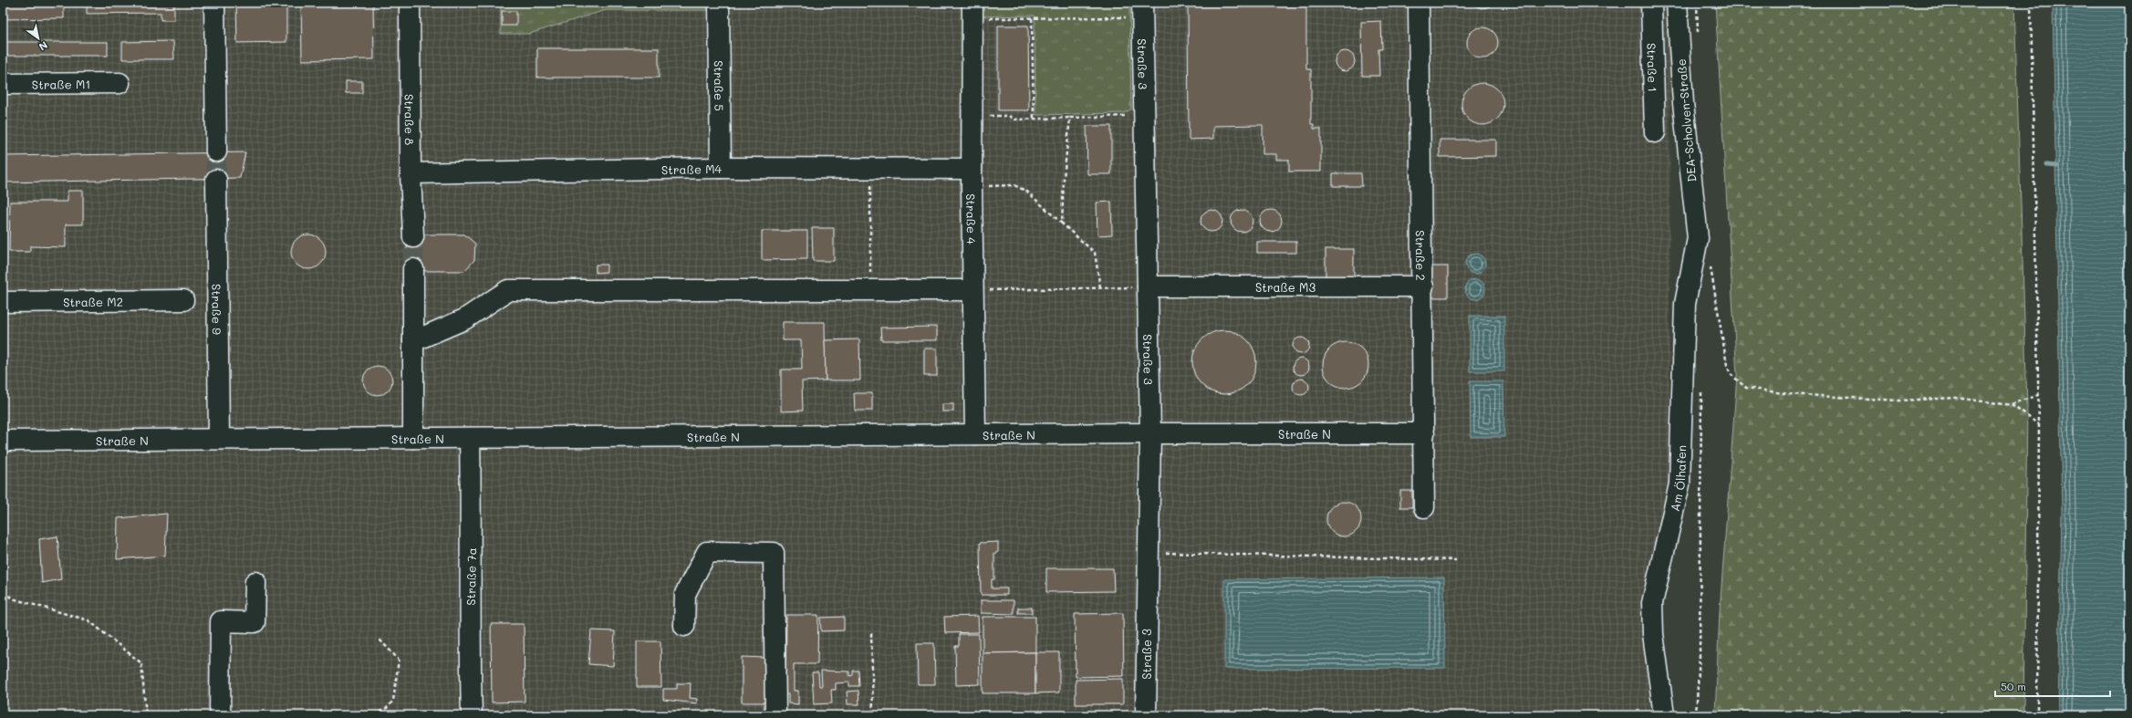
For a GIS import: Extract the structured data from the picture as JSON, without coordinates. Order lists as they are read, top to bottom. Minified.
{"streets":{"street":["Straße 3","Straße 1","Straße M1","Straße 5","Straße 8","DEA-Scholven-Straße","Straße M4","Straße 4","Straße 2","Straße M3","Straße M2","Straße 9","Straße N","Am Ölhafen","Straße 7a"]},"crossings":[["Straße 3","Straße M3"],["Straße 3","Straße N"],["Straße 5","Straße M4"],["Straße 8","Straße M4"],["DEA-Scholven-Straße","Am Ölhafen"],["Straße M4","Straße 4"],["Straße 4","Straße N"],["Straße 2","Straße M3"],["Straße 2","Straße N"],["Straße 9","Straße N"],["Straße N","Straße 7a"]],"scale_bar":"50 m","north":"bottom right"}
